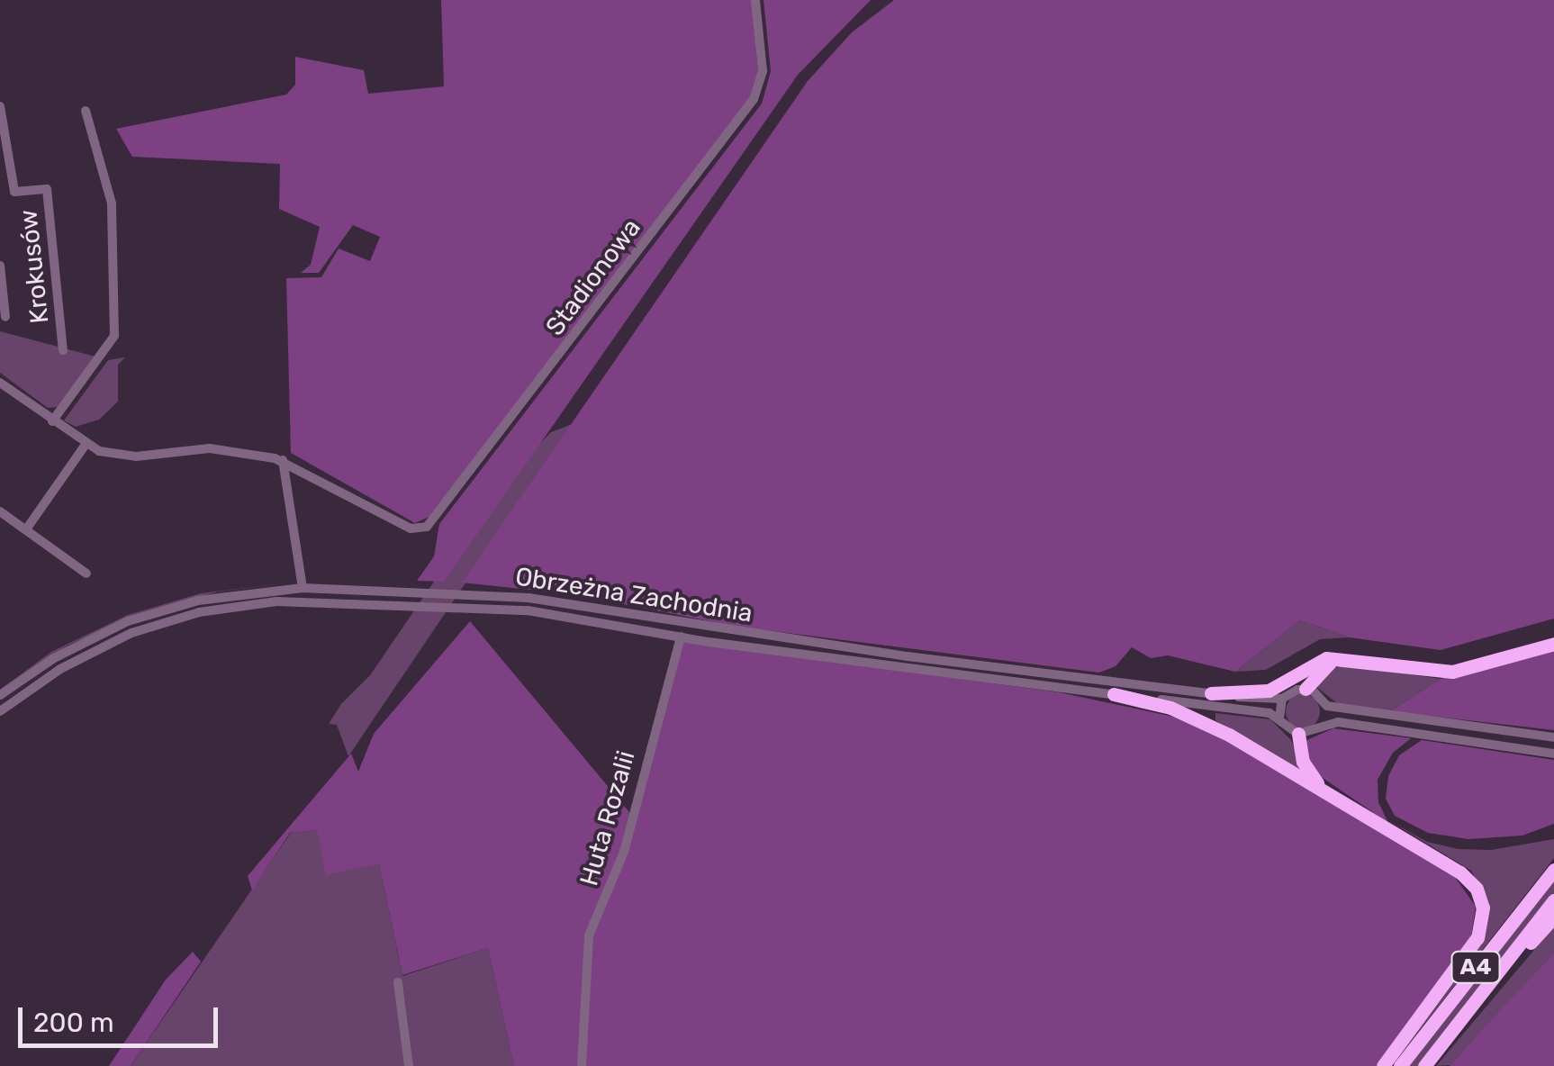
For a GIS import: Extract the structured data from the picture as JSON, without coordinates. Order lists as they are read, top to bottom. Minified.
{"streets":{"highway":["A4"],"street":["Krokusów","Stadionowa","Obrzeżna Zachodnia","Huta Rozalii"]},"crossings":[["Obrzeżna Zachodnia","Huta Rozalii"]],"scale_bar":"200 m"}
